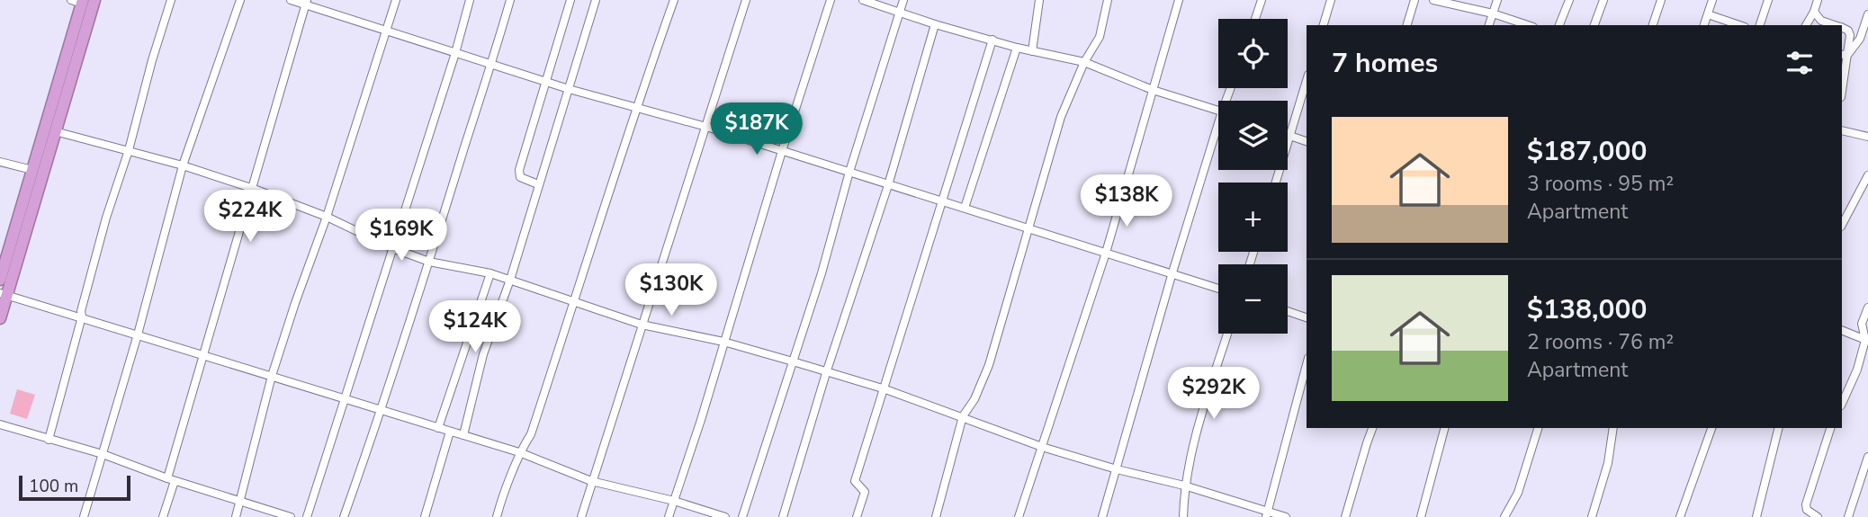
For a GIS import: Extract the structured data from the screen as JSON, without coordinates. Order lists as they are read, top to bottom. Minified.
{"scale_bar":"100 m","page":{"map_buttons":["+","−"],"heading":"7 homes","list":[{"name":"$187,000","note":"3 rooms · 95 m² · Apartment"},{"name":"$138,000","note":"2 rooms · 76 m² · Apartment"}],"price":["$187K","$138K","$224K","$169K","$130K","$124K","$292K"],"scale":"100 m"}}
